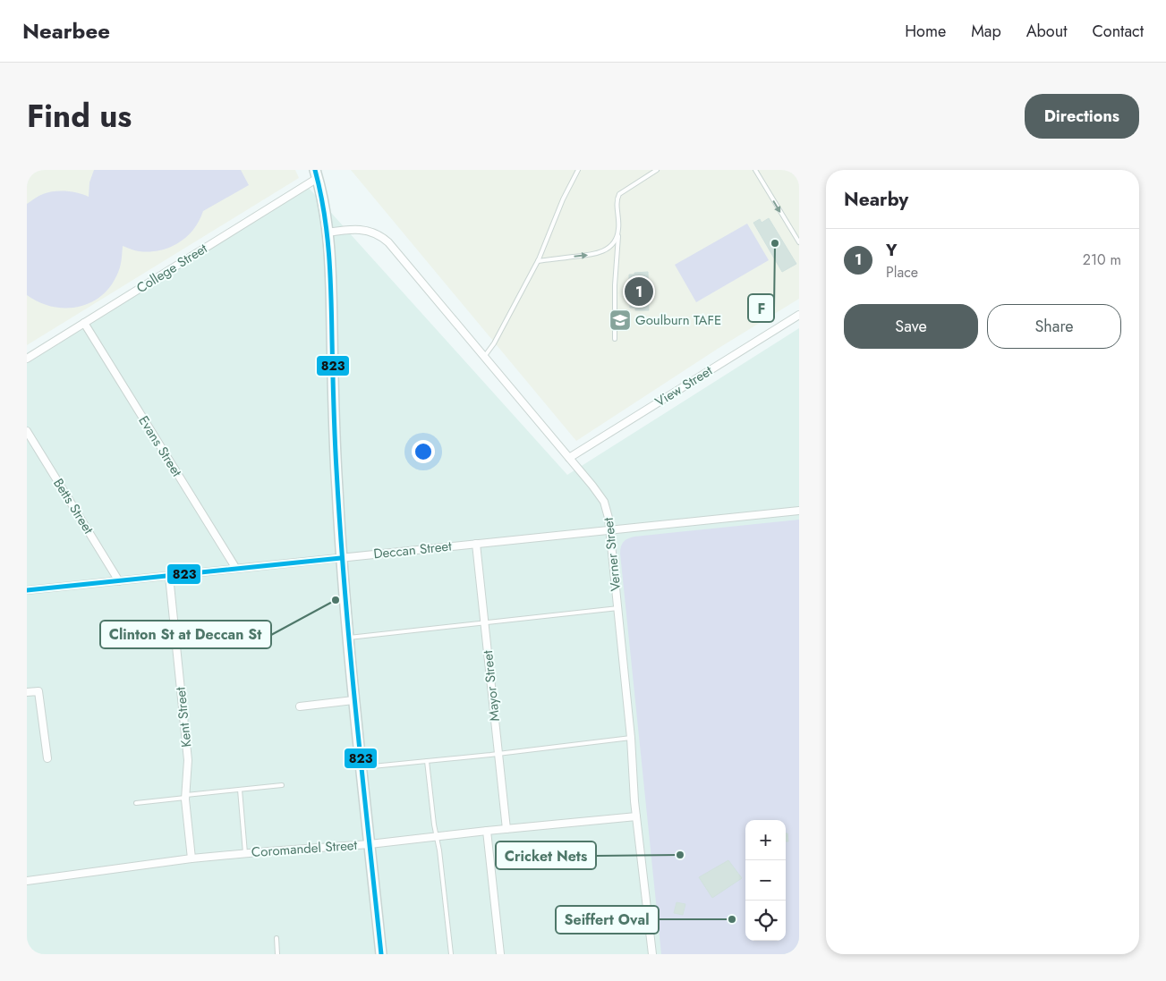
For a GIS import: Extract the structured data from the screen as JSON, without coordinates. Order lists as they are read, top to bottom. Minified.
{"streets":{"street":["College Street","View Street","Evans Street","Betts Street","Deccan Street","Verner Street","Mayor Street","Kent Street","Coromandel Street"]},"crossings":[["College Street","Evans Street"],["View Street","Verner Street"],["Evans Street","Deccan Street"],["Betts Street","Deccan Street"],["Deccan Street","Verner Street"],["Deccan Street","Mayor Street"],["Deccan Street","Kent Street"],["Verner Street","Coromandel Street"],["Mayor Street","Coromandel Street"],["Kent Street","Coromandel Street"]],"places":{"other":["F","Clinton St at Deccan St","Cricket Nets","Seiffert Oval"],"school or university":["Goulburn TAFE"]},"lines":["transit line 823"],"page":{"header":"Nearbee","nav":["Home","Map","About","Contact"],"title":"Find us","buttons":["Directions",["Save","Share"]],"heading":"Nearby","list":[{"mark":"1","name":"Y","note":"Place","value":"210 m"}],"pins":"1","map_buttons":["+","−"]}}
